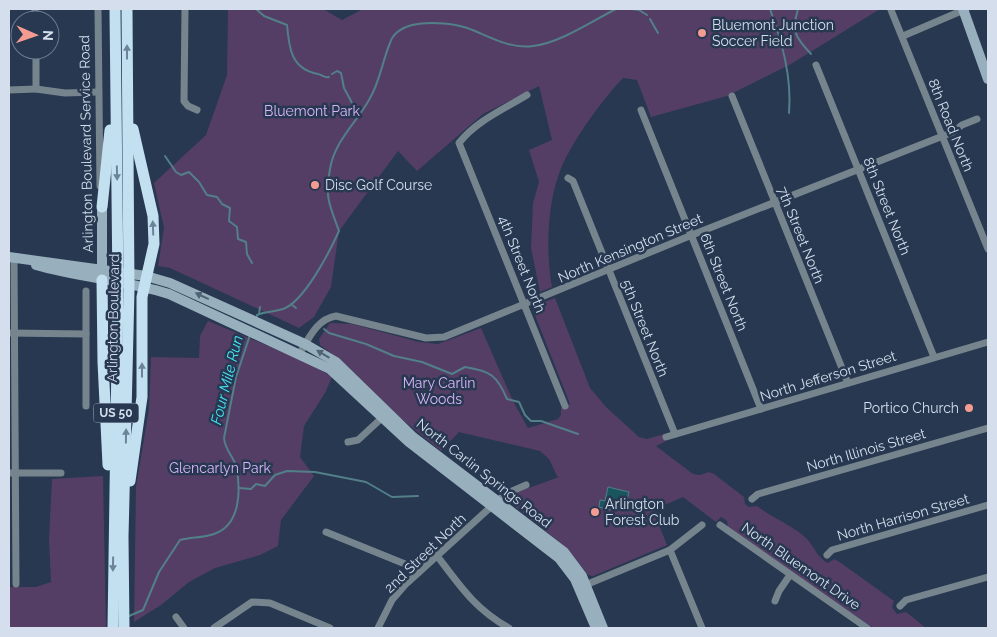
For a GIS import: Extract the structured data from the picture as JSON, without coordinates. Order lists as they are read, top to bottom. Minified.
{"streets":{"highway":["Arlington Boulevard","US 50"],"main road":["Arlington Boulevard Service Road","North Carlin Springs Road"],"street":["8th Road North","8th Street North","7th Street North","North Kensington Street","4th Street North","6th Street North","5th Street North","North Jefferson Street","North Illinois Street","North Harrison Street","2nd Street North","North Bluemont Drive"]},"crossings":[["8th Road North","North Kensington Street"],["Arlington Boulevard Service Road","North Carlin Springs Road"],["8th Street North","North Kensington Street"],["8th Street North","North Jefferson Street"],["7th Street North","North Kensington Street"],["7th Street North","North Jefferson Street"],["North Kensington Street","4th Street North"],["North Kensington Street","6th Street North"],["North Kensington Street","5th Street North"],["North Kensington Street","North Carlin Springs Road"],["6th Street North","North Jefferson Street"],["5th Street North","North Jefferson Street"],["North Carlin Springs Road","2nd Street North"]],"water":["Four Mile Run"],"parks":["Bluemont Park","Mary Carlin Woods","Glencarlyn Park"],"places":["Bluemont Junction Soccer Field","Disc Golf Course","Portico Church","Arlington Forest Club"],"north":"right"}
